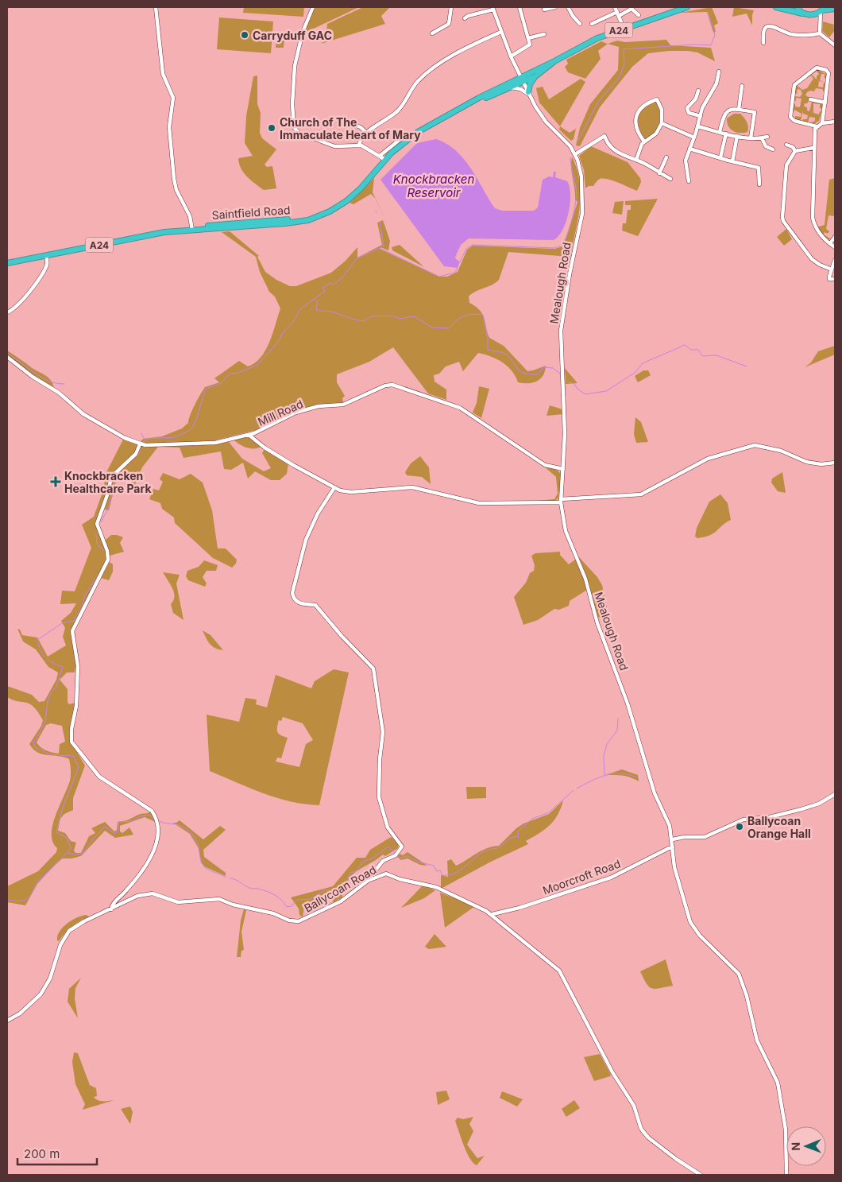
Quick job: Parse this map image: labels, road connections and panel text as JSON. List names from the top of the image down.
{
  "streets": {
    "highway": ["A24", "Saintfield Road"],
    "street": [
      "Mealough Road",
      "Mill Road",
      "Moorcroft Road",
      "Ballycoan Road"
    ]
  },
  "crossings": [
    ["Saintfield Road", "Mealough Road"],
    ["Mealough Road", "Mill Road"],
    ["Mealough Road", "Moorcroft Road"],
    ["Moorcroft Road", "Ballycoan Road"]
  ],
  "water": ["Knockbracken Reservoir"],
  "places": {
    "other": ["Carryduff GAC", "Church of The Immaculate Heart of Mary", "Ballycoan Orange Hall"],
    "health": ["Knockbracken Healthcare Park"]
  },
  "scale_bar": "200 m",
  "north": "left"
}
